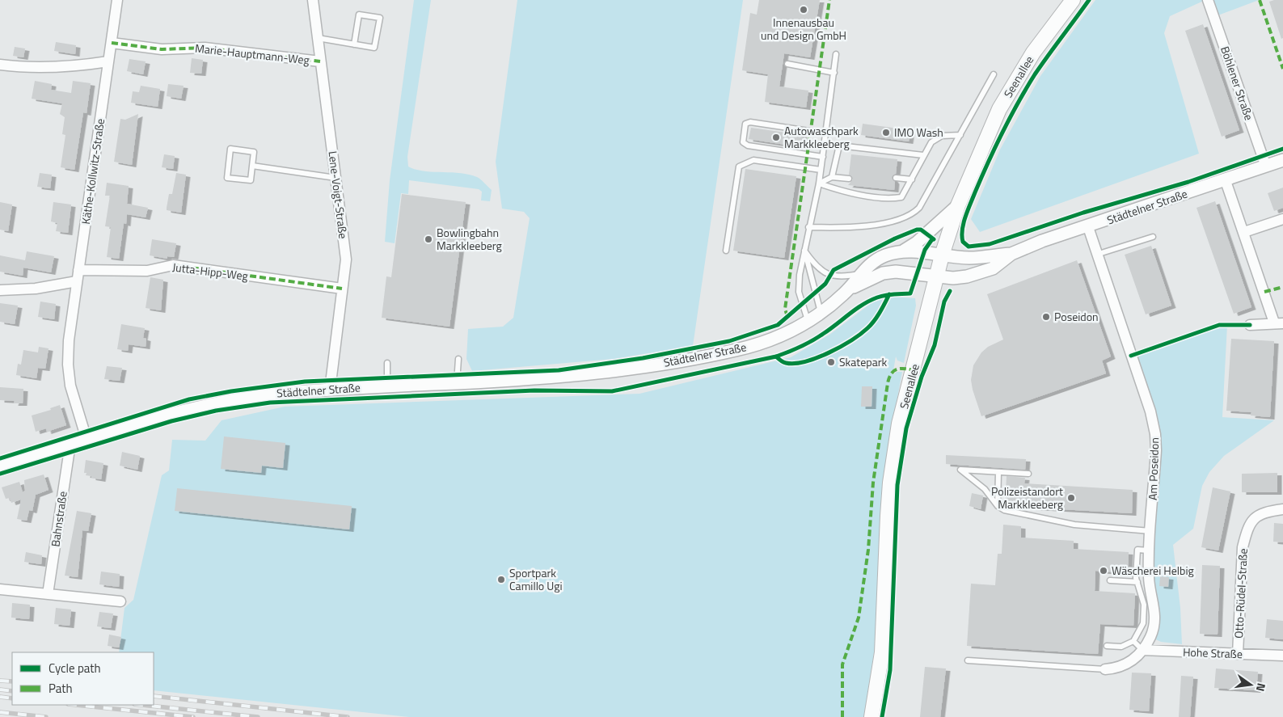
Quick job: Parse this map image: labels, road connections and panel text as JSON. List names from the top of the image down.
{
  "streets": {
    "main road": ["Seenallee"],
    "street": [
      "Marie-Hauptmann-Weg",
      "Böhlener Straße",
      "Käthe-Kollwitz-Straße",
      "Lene-Voigt-Straße",
      "Städtelner Straße",
      "Jutta-Hipp-Weg",
      "Am Poseidon",
      "Bahnstraße",
      "Otto-Rüdel-Straße",
      "Hohe Straße"
    ]
  },
  "crossings": [
    ["Marie-Hauptmann-Weg", "Käthe-Kollwitz-Straße"],
    ["Marie-Hauptmann-Weg", "Lene-Voigt-Straße"],
    ["Seenallee", "Städtelner Straße"],
    ["Böhlener Straße", "Städtelner Straße"],
    ["Käthe-Kollwitz-Straße", "Städtelner Straße"],
    ["Käthe-Kollwitz-Straße", "Jutta-Hipp-Weg"],
    ["Lene-Voigt-Straße", "Städtelner Straße"],
    ["Lene-Voigt-Straße", "Jutta-Hipp-Weg"],
    ["Städtelner Straße", "Am Poseidon"],
    ["Städtelner Straße", "Bahnstraße"],
    ["Am Poseidon", "Hohe Straße"],
    ["Otto-Rüdel-Straße", "Hohe Straße"]
  ],
  "places": [
    "Innenausbau und Design GmbH",
    "IMO Wash",
    "Autowaschpark Markkleeberg",
    "Bowlingbahn Markkleeberg",
    "Poseidon",
    "Skatepark",
    "Polizeistandort Markkleeberg",
    "Wäscherei Helbig",
    "Sportpark Camillo Ugi"
  ],
  "legend": ["Cycle path", "Path"],
  "north": "right"
}
